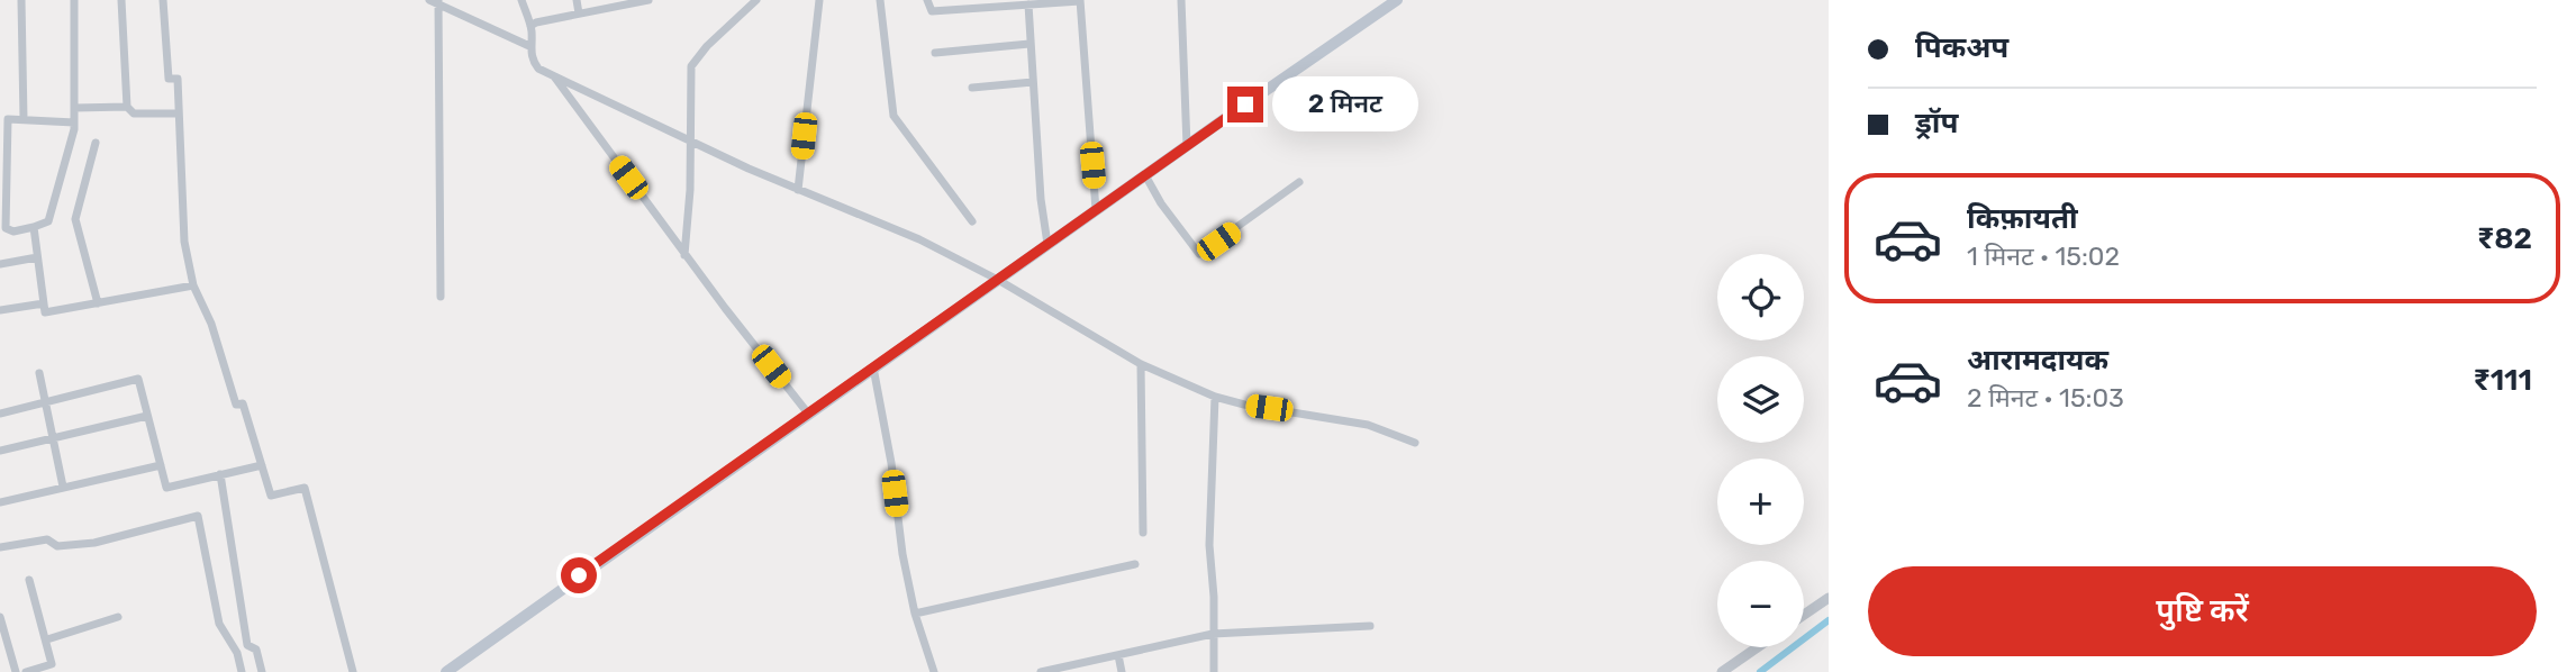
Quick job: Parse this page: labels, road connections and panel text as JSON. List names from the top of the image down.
{
  "page": {
    "banner": ["पिकअप", "ड्रॉप"],
    "bubble": "2 मिनट",
    "list": [
      {
        "name": "किफ़ायती",
        "note": "1 मिनट · 15:02",
        "value": "₹82"
      },
      {
        "name": "आरामदायक",
        "note": "2 मिनट · 15:03",
        "value": "₹111"
      }
    ],
    "map_buttons": ["+", "−"],
    "buttons": "पुष्टि करें"
  }
}
